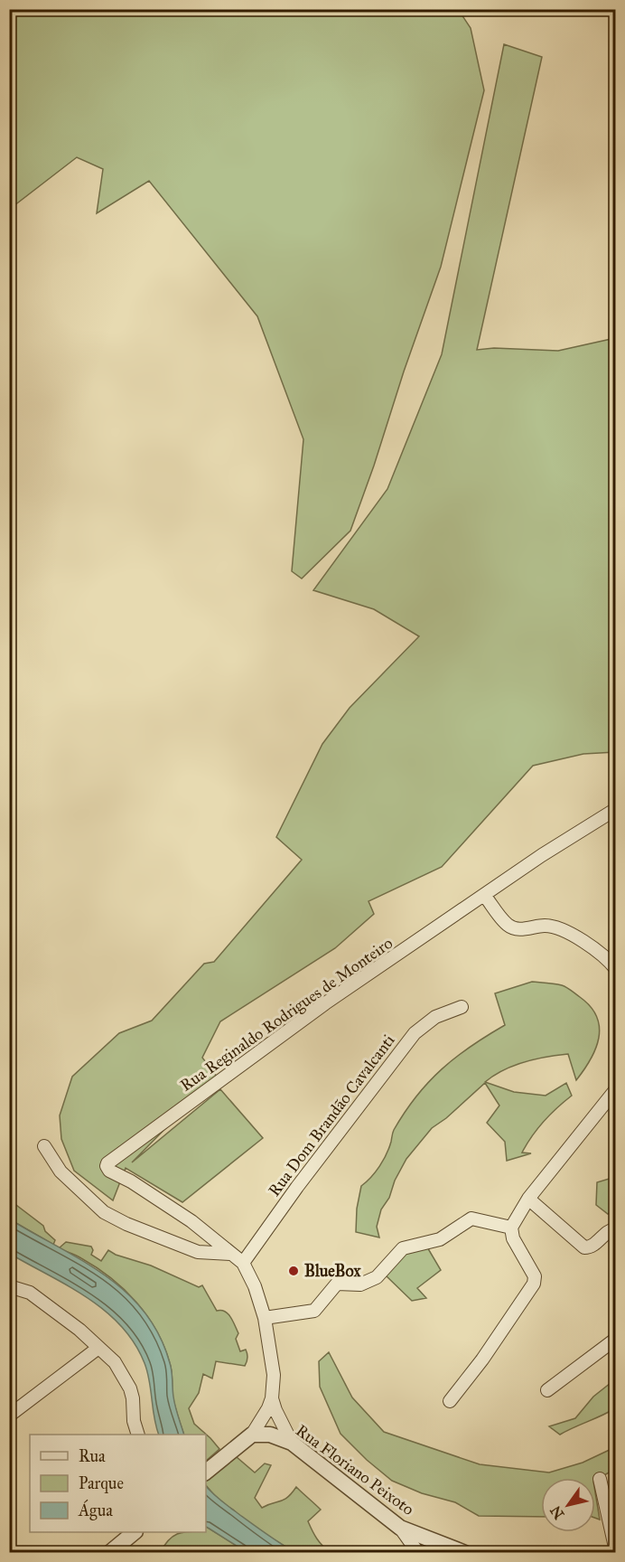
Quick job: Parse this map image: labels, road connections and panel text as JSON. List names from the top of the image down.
{
  "streets": {
    "street": ["Rua Reginaldo Rodrigues de Monteiro", "Rua Dom Brandão Cavalcanti", "Rua Floriano Peixoto"]
  },
  "places": ["BlueBox"],
  "legend": ["Rua", "Parque", "Água"],
  "north": "bottom left"
}
